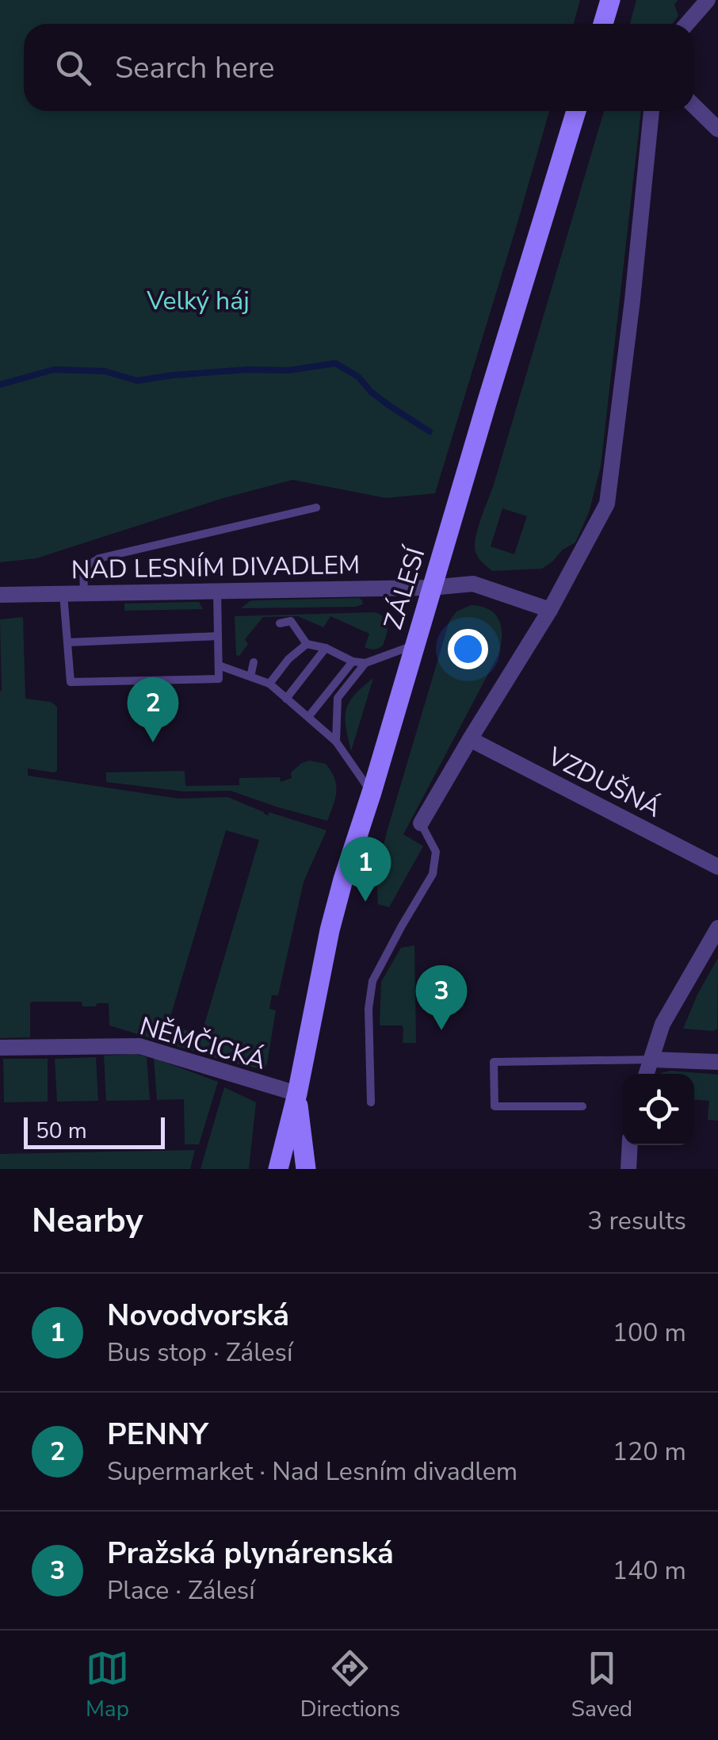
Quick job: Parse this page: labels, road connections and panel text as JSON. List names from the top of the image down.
{
  "streets": {
    "main road": ["ZÁLESÍ"],
    "street": ["NAD LESNÍM DIVADLEM", "VZDUŠNÁ", "NĚMČICKÁ"]
  },
  "crossings": [
    ["NAD LESNÍM DIVADLEM", "ZÁLESÍ"],
    ["ZÁLESÍ", "NĚMČICKÁ"]
  ],
  "parks": ["Velký háj"],
  "scale_bar": "50 m",
  "page": {
    "search": "Search here",
    "pins": ["2", "1", "3"],
    "scale": "50 m",
    "heading": ["Nearby", "3 results"],
    "list": [
      {
        "mark": "1",
        "name": "Novodvorská",
        "note": "Bus stop · Zálesí",
        "value": "100 m"
      },
      {
        "mark": "2",
        "name": "PENNY",
        "note": "Supermarket · Nad Lesním divadlem",
        "value": "120 m"
      },
      {
        "mark": "3",
        "name": "Pražská plynárenská",
        "note": "Place · Zálesí",
        "value": "140 m"
      }
    ],
    "nav": ["Map", "Directions", "Saved"]
  }
}
